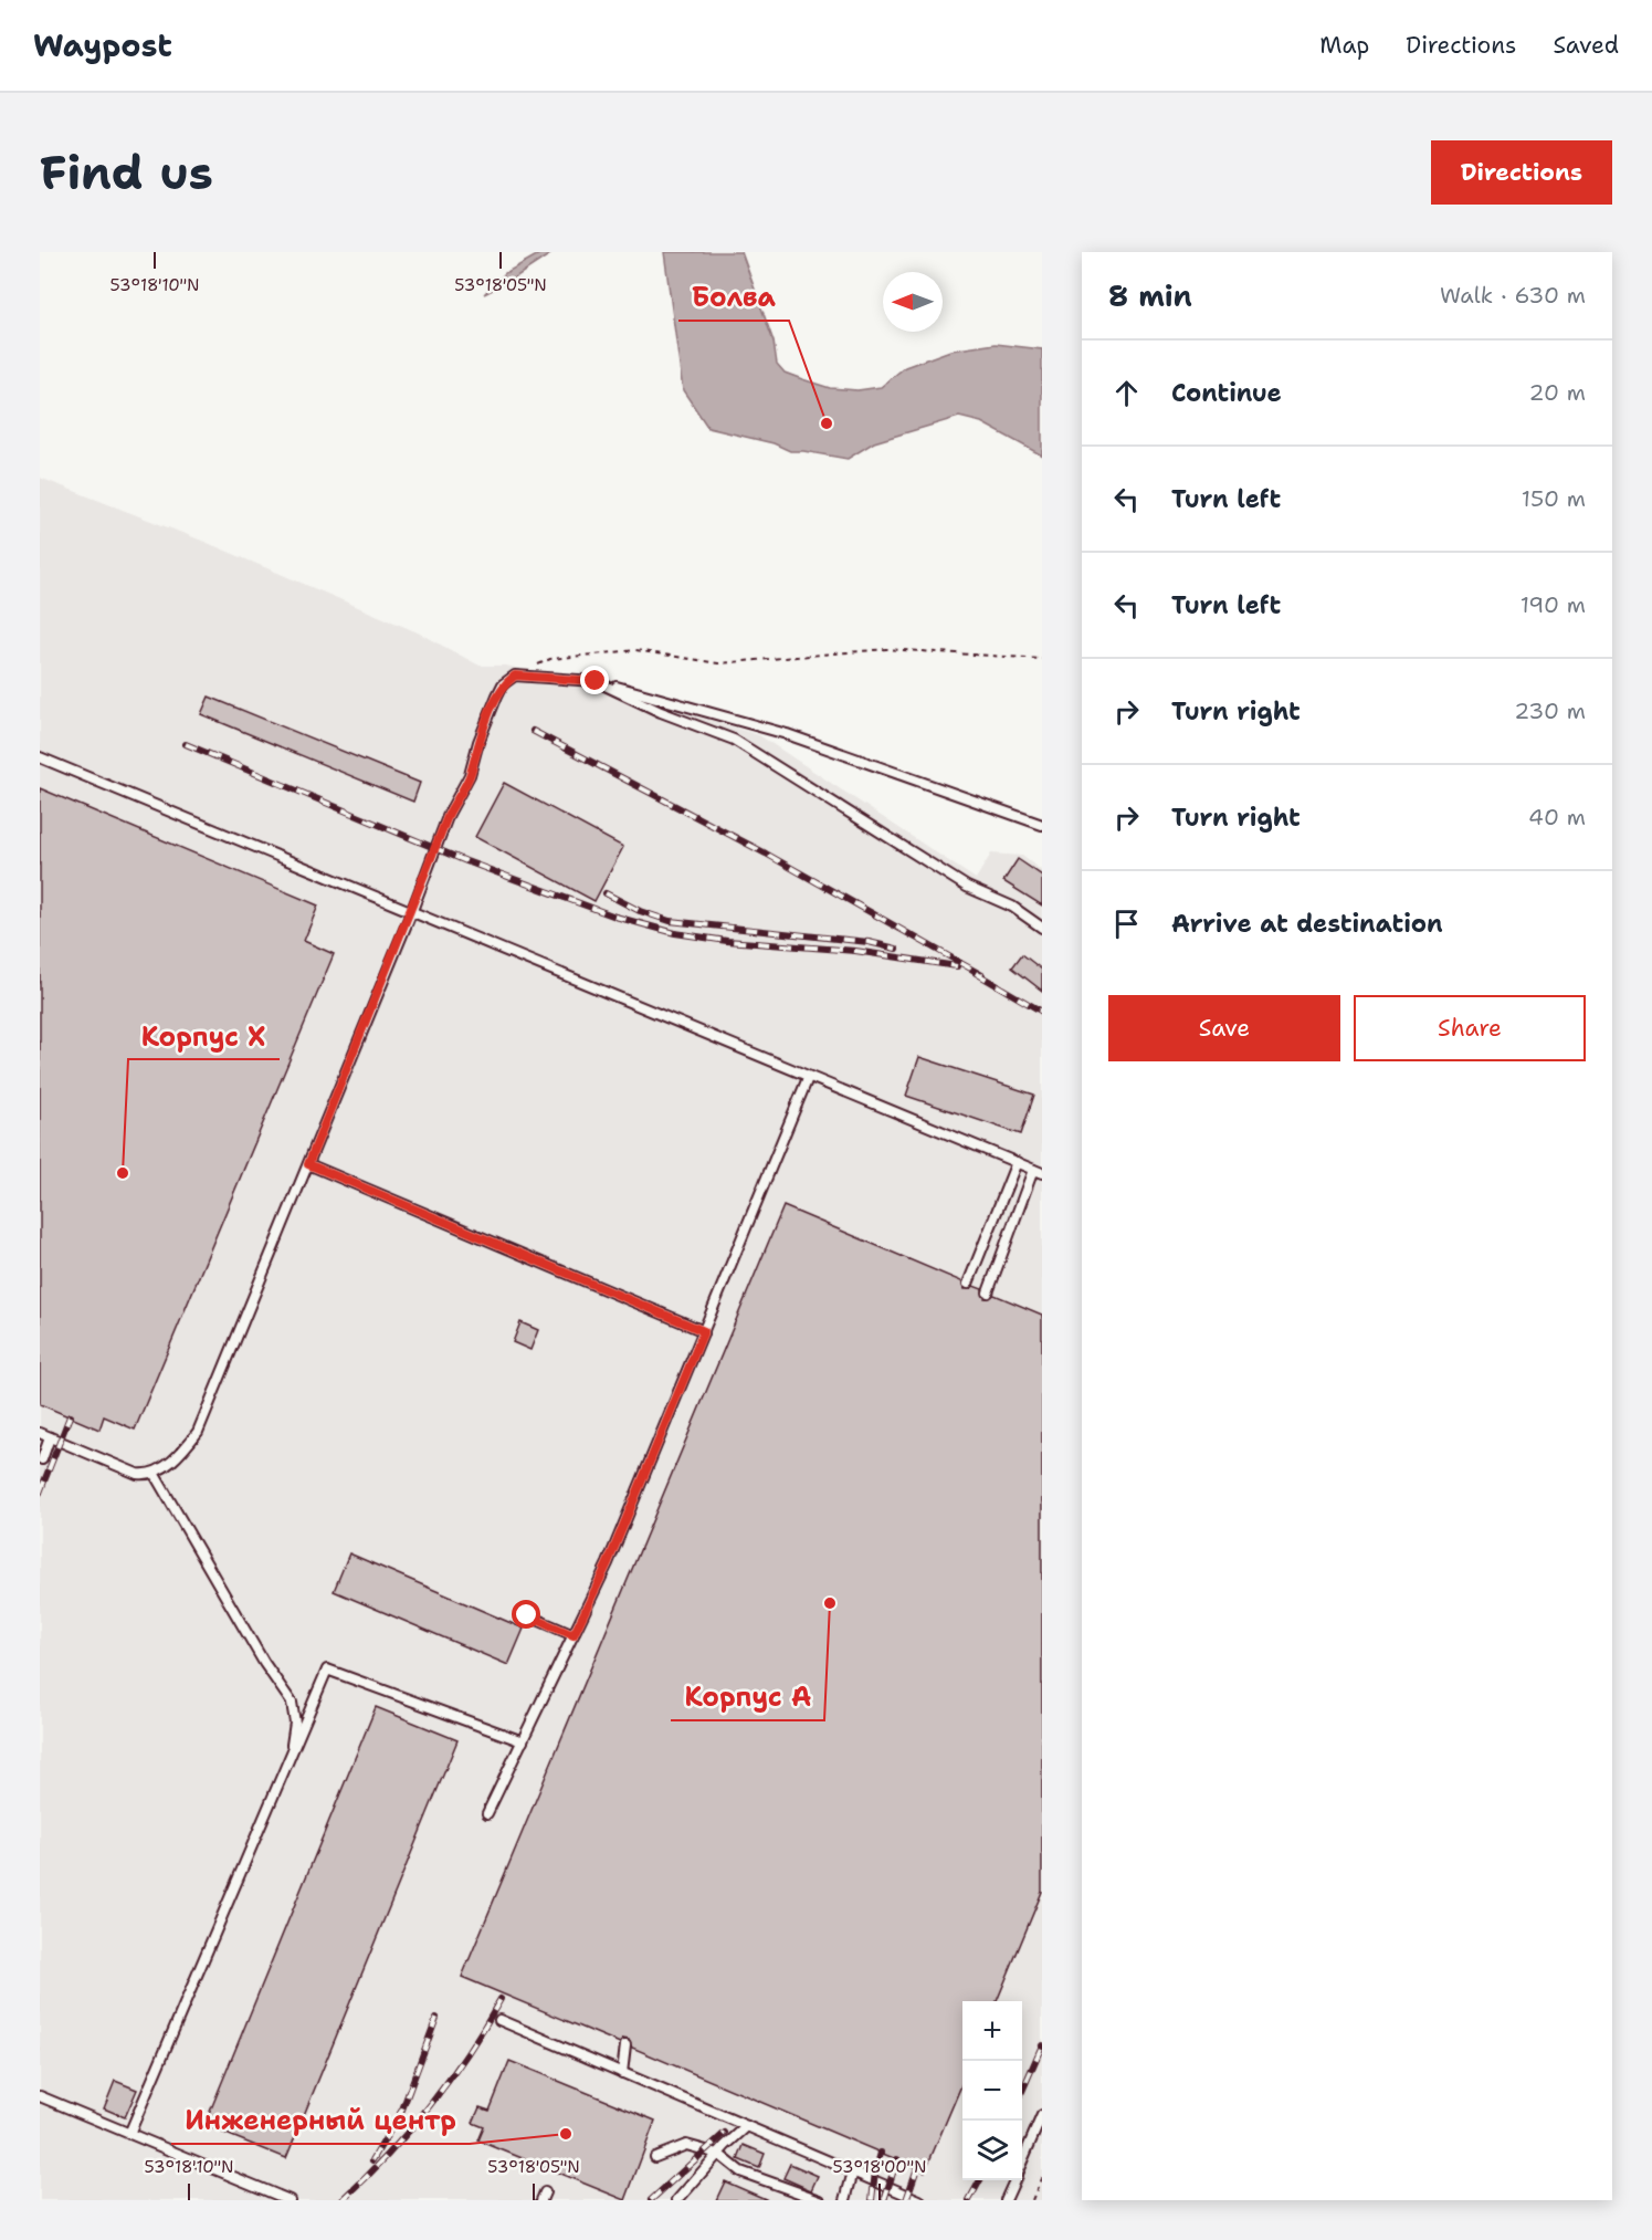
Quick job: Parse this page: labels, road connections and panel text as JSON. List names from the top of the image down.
{
  "places": [
    "Болва",
    "Корпус Х",
    "Корпус А",
    "Инженерный центр"
  ],
  "north": "left",
  "page": {
    "header": "Waypost",
    "nav": ["Map", "Directions", "Saved"],
    "buttons": [
      "Directions",
      ["Save", "Share"]
    ],
    "title": "Find us",
    "heading": ["8 min", "Walk · 630 m"],
    "list": [
      ["Continue", "20 m"],
      ["Turn left", "150 m"],
      ["Turn left", "190 m"],
      ["Turn right", "230 m"],
      ["Turn right", "40 m"],
      "Arrive at destination"
    ],
    "map_buttons": ["+", "−"]
  },
  "coordinates": ["53°18'10\"N", "53°18'05\"N", "53°18'00\"N"]
}
